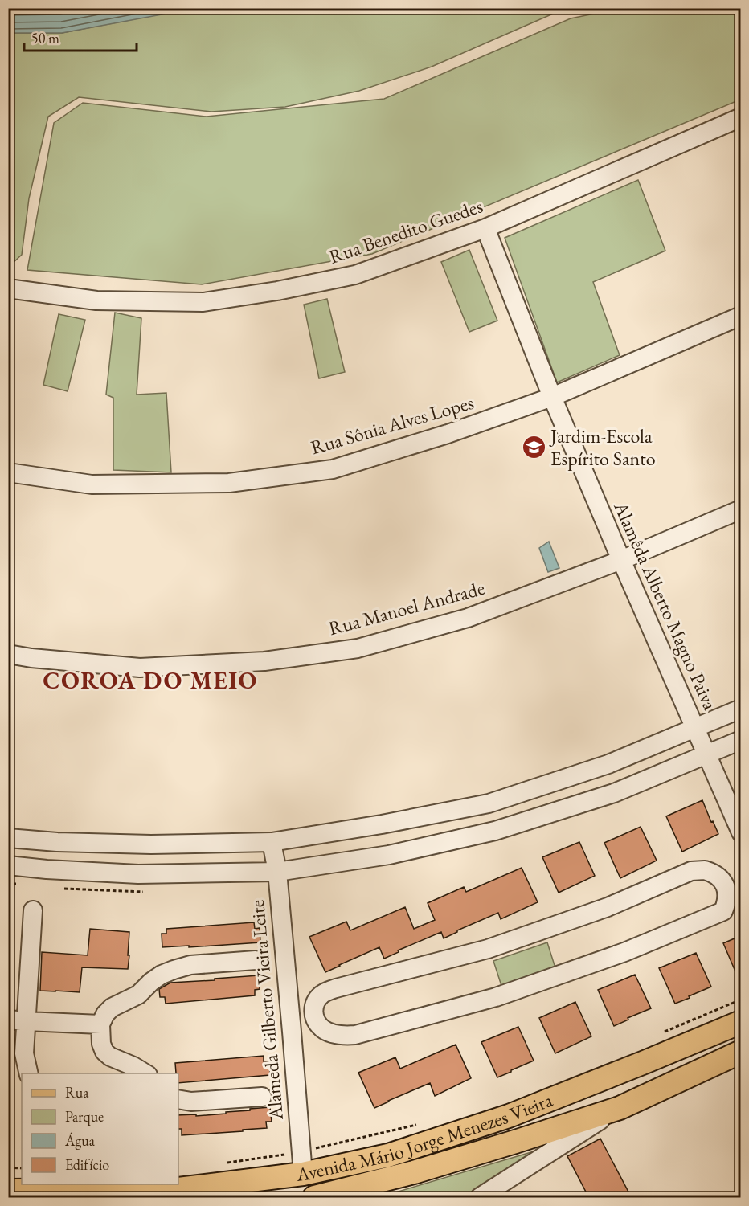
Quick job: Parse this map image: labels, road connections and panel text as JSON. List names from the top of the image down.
{
  "streets": {
    "main road": ["Avenida Mário Jorge Menezes Vieira"],
    "street": [
      "Rua Benedito Guedes",
      "Rua Sônia Alves Lopes",
      "Alamêda Alberto Magno Paiva",
      "Rua Manoel Andrade",
      "Alameda Gilberto Vieira Leite"
    ]
  },
  "crossings": [
    ["Rua Benedito Guedes", "Alamêda Alberto Magno Paiva"],
    ["Rua Sônia Alves Lopes", "Alamêda Alberto Magno Paiva"],
    ["Alamêda Alberto Magno Paiva", "Rua Manoel Andrade"],
    ["Alameda Gilberto Vieira Leite", "Avenida Mário Jorge Menezes Vieira"]
  ],
  "districts": ["COROA DO MEIO"],
  "places": {
    "school or university": ["Jardim-Escola Espírito Santo"]
  },
  "legend": [
    "Rua",
    "Parque",
    "Água",
    "Edifício"
  ],
  "scale_bar": "50 m"
}
